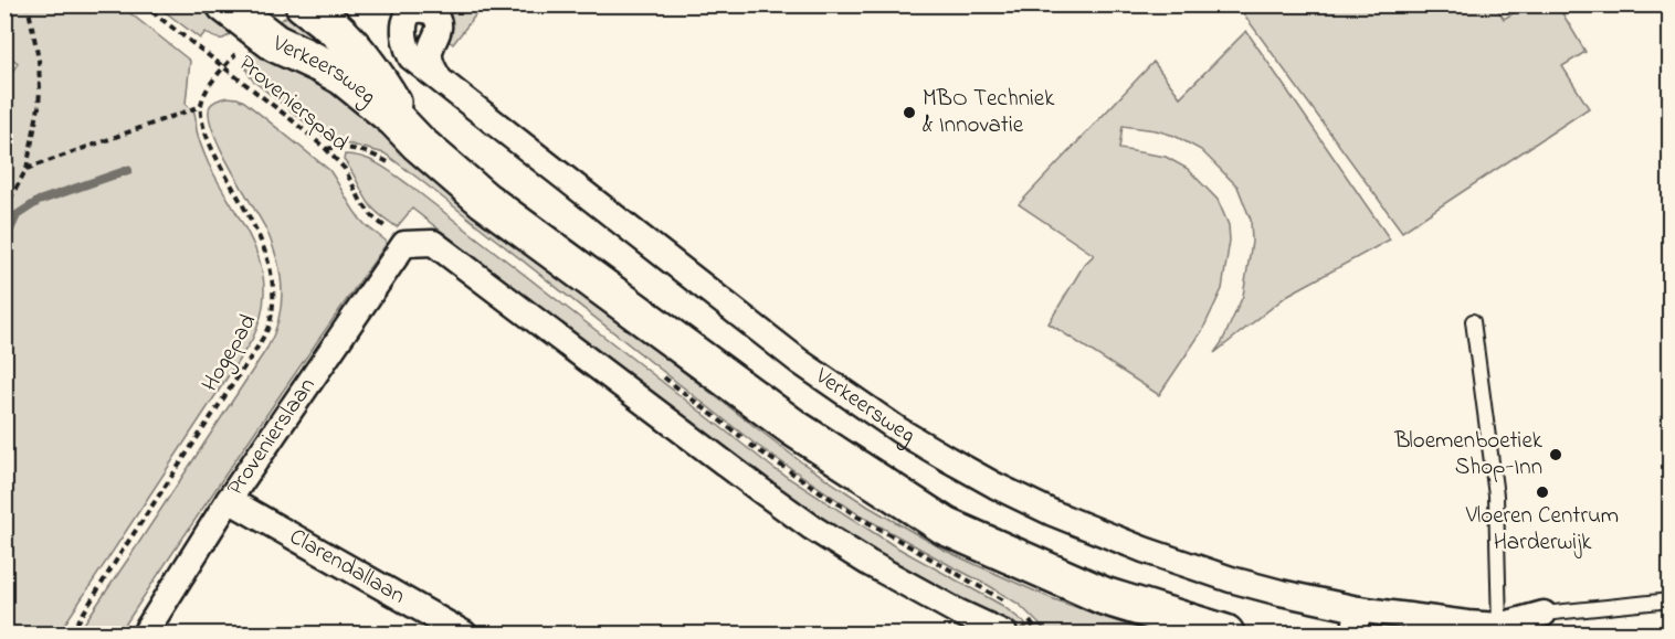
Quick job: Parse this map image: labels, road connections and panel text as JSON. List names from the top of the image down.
{
  "streets": {
    "main road": ["Verkeersweg"],
    "street": ["Provenierslaan", "Clarendallaan"],
    "path": ["Provenierspad", "Hogepad"]
  },
  "crossings": [
    ["Provenierspad", "Provenierslaan"],
    ["Provenierslaan", "Clarendallaan"]
  ],
  "places": ["MBO Techniek & Innovatie", "Bloemenboetiek Shop-Inn", "Vloeren Centrum Harderwijk"]
}
